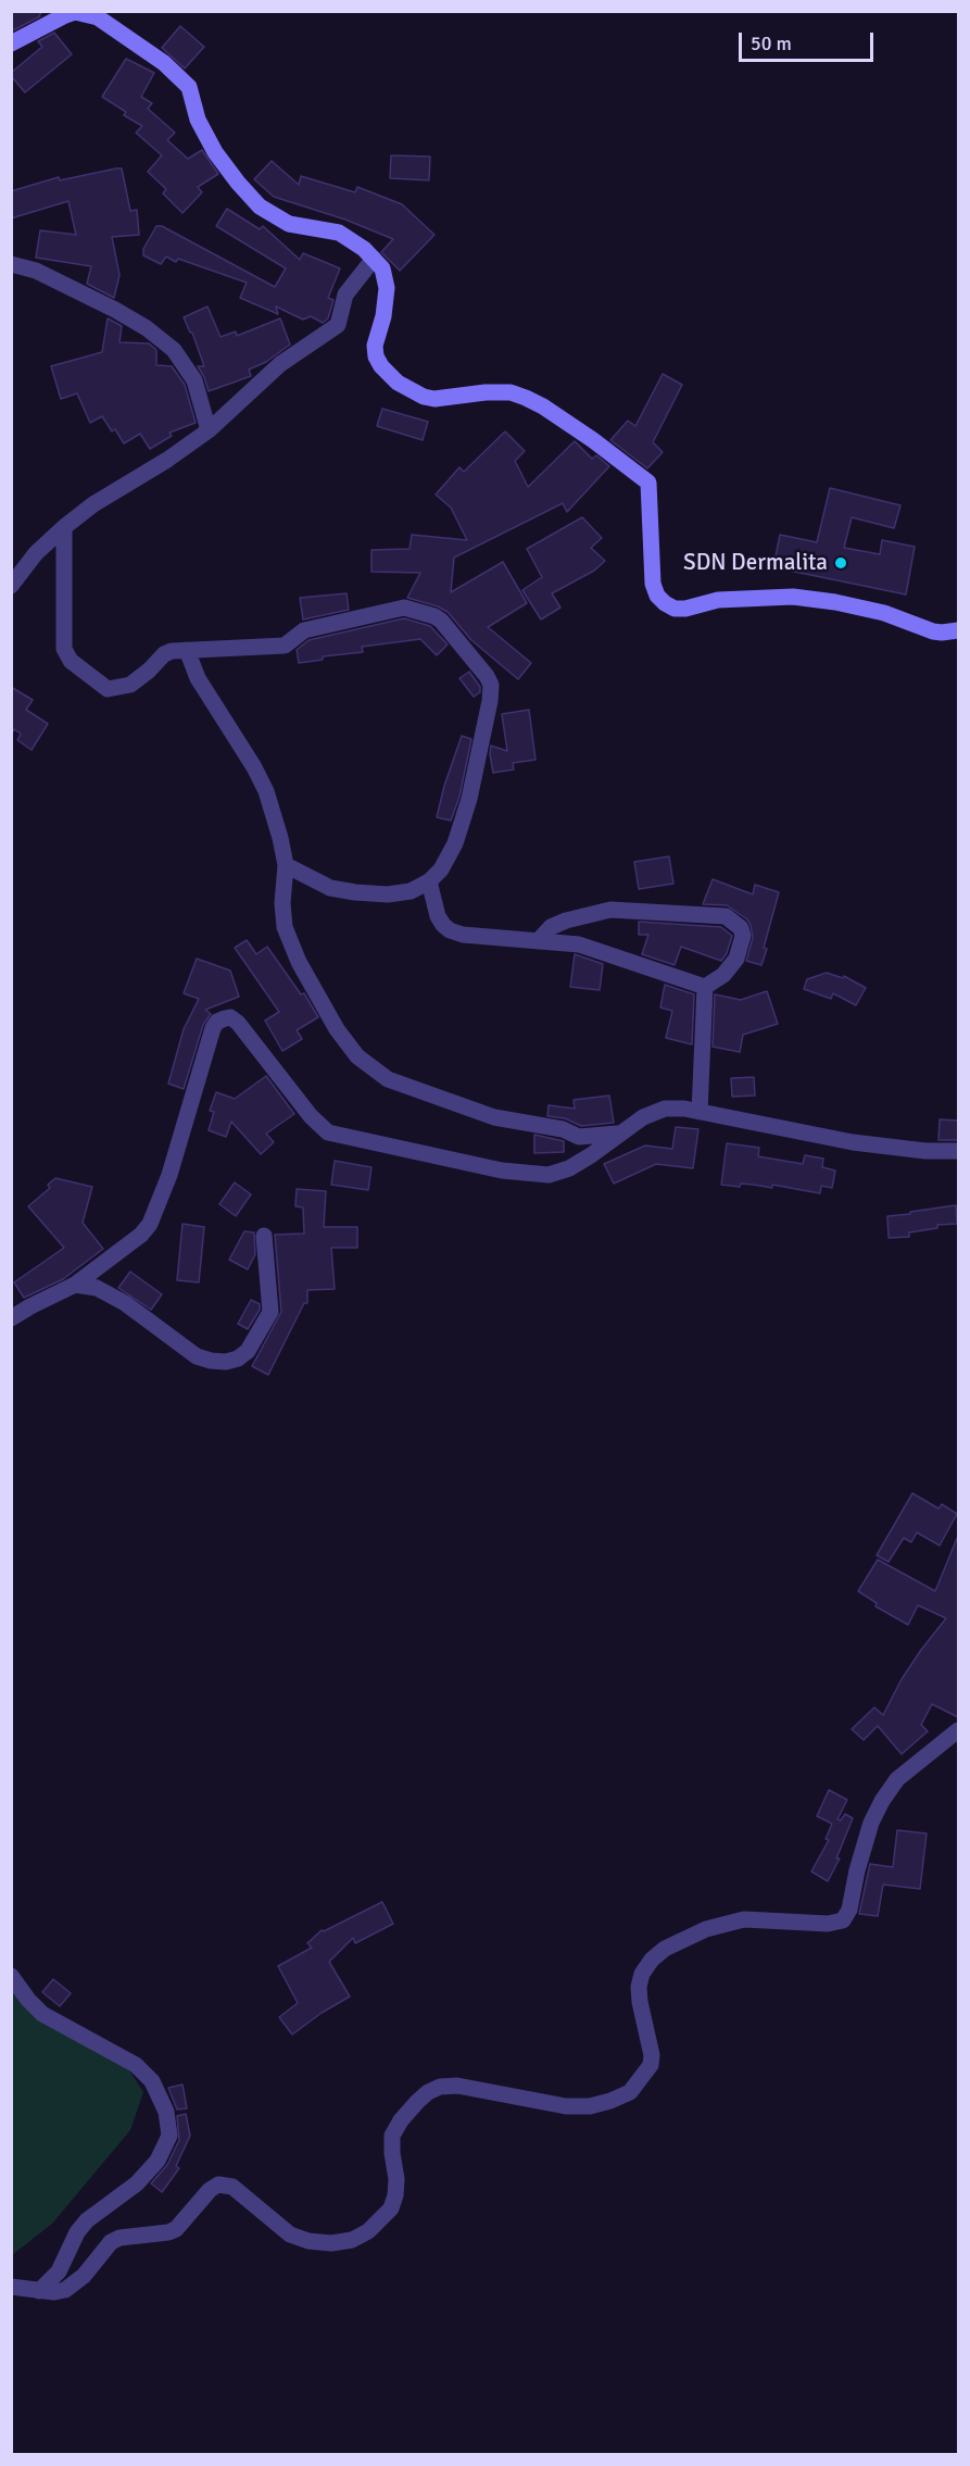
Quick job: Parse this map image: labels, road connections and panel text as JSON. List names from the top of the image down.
{
  "places": ["SDN Dermalita"],
  "scale_bar": "50 m"
}
